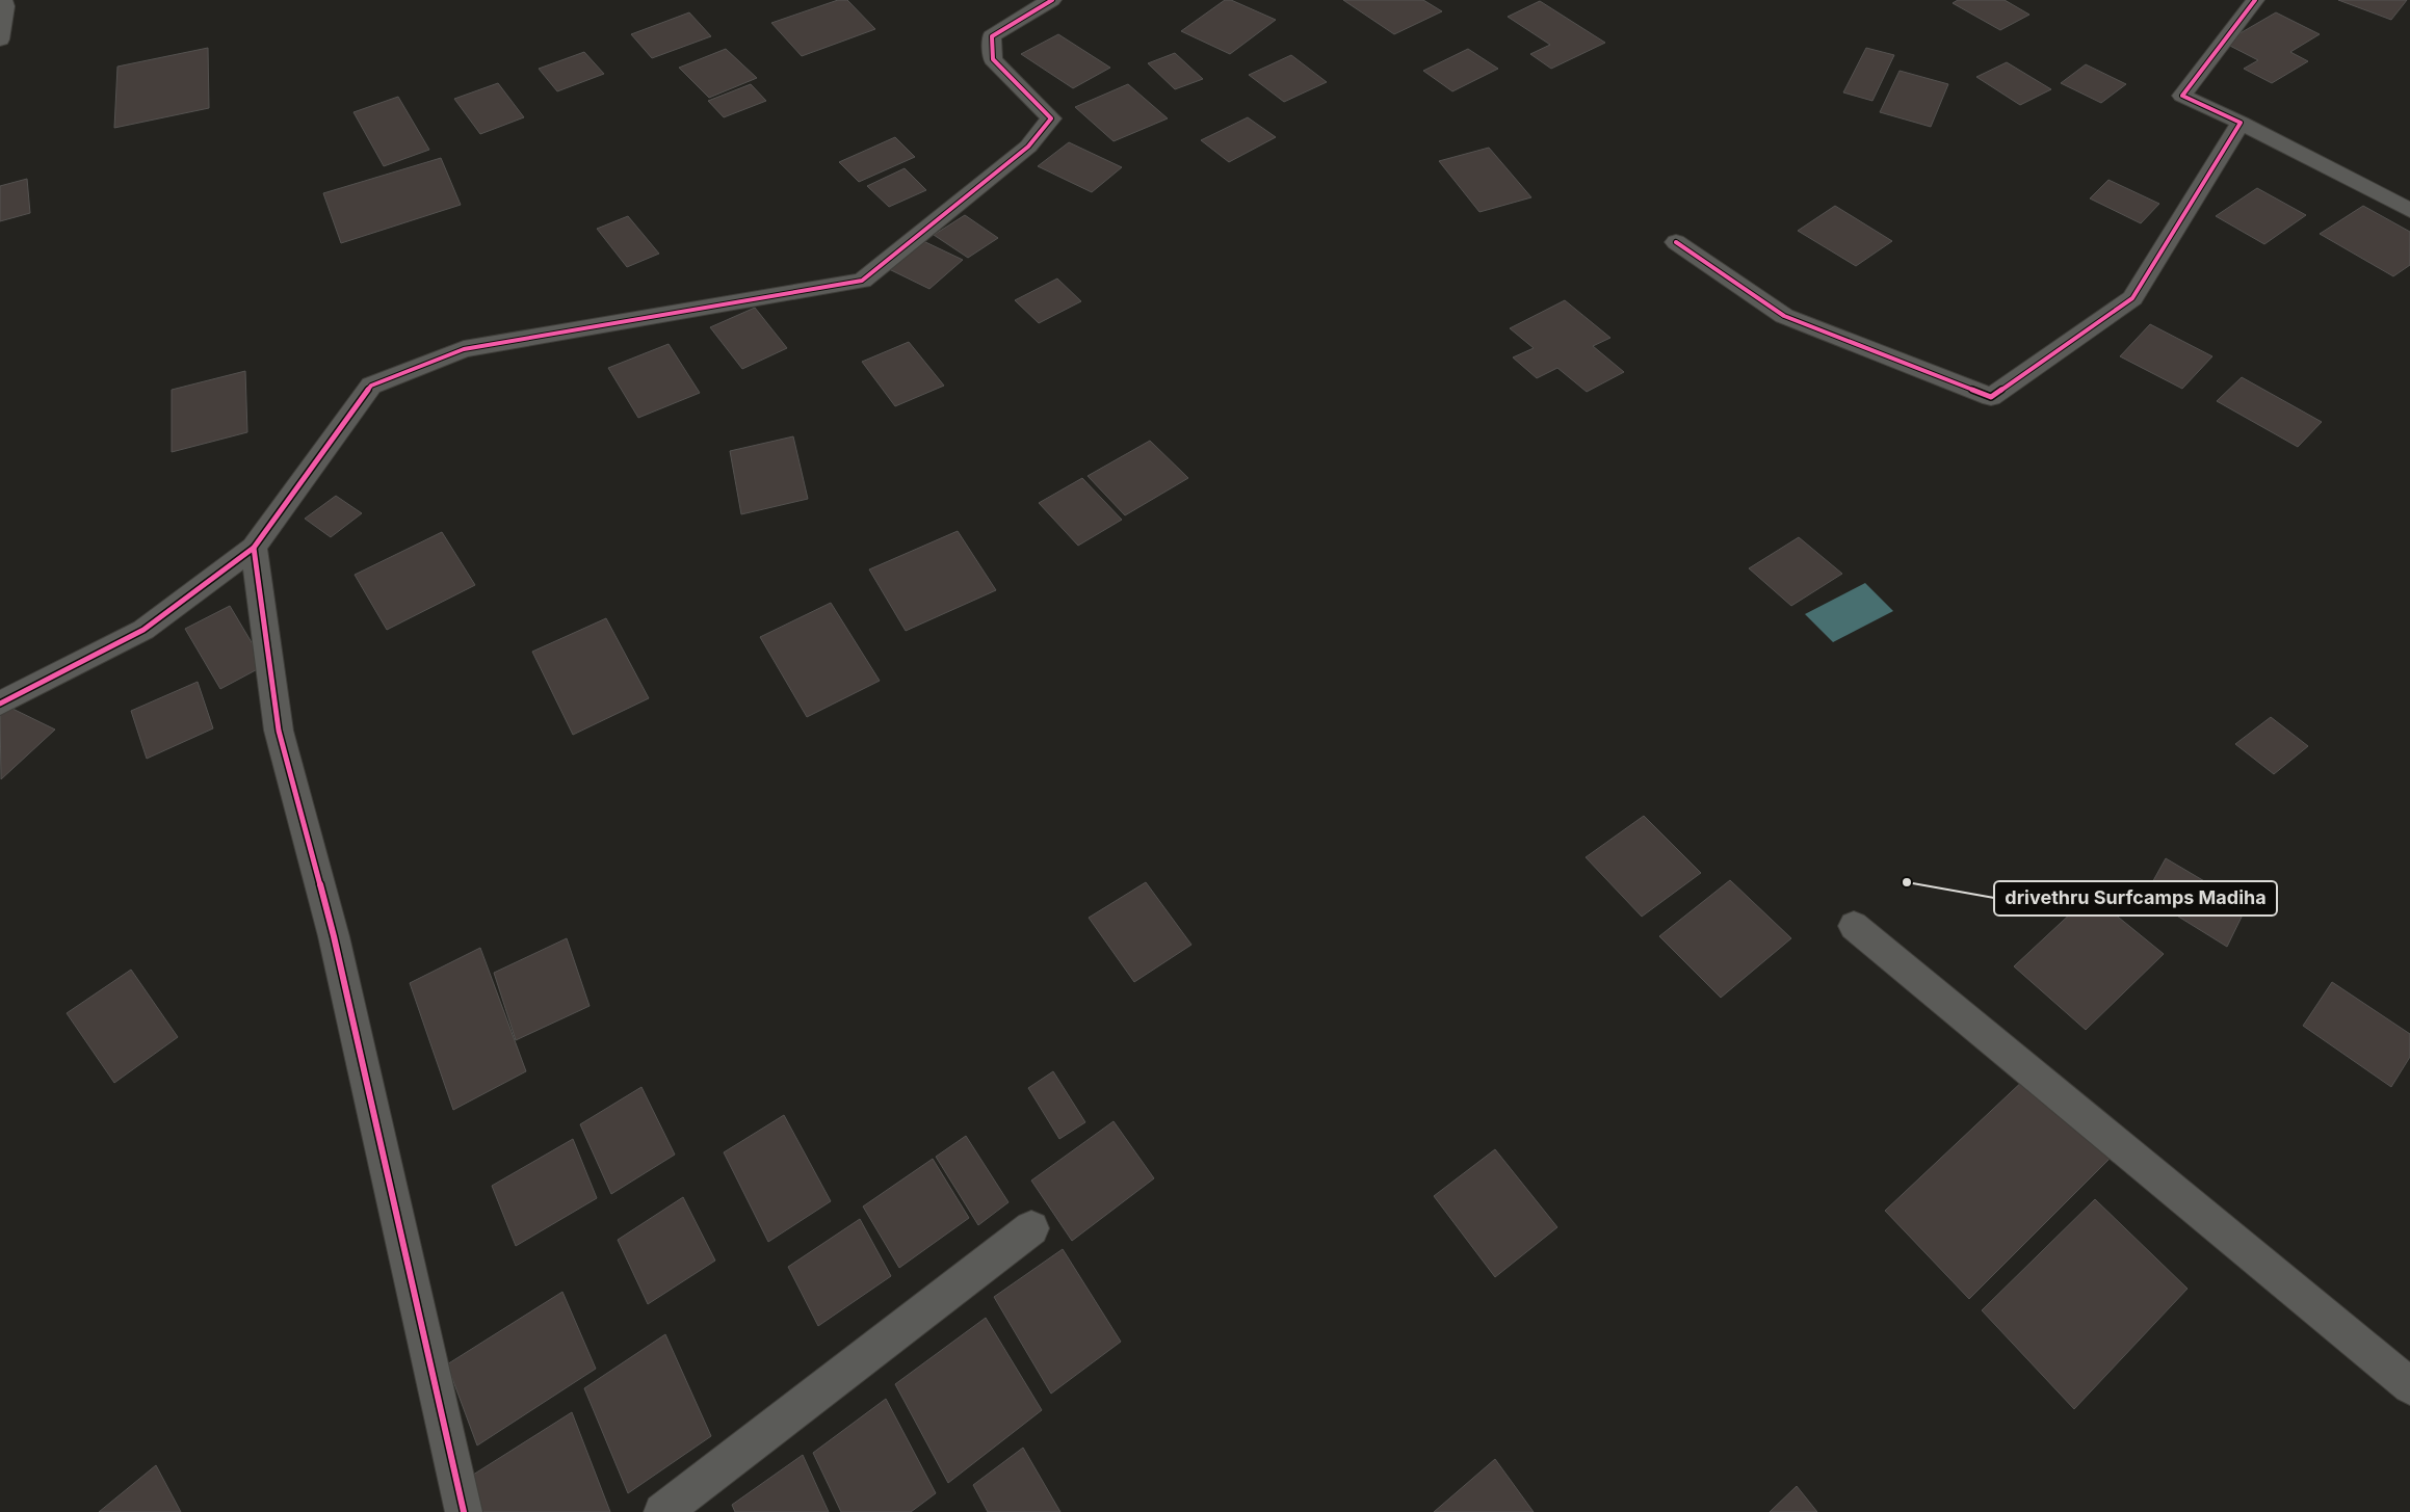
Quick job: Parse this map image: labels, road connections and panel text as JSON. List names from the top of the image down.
{
  "places": ["drivethru Surfcamps Madiha"]
}
